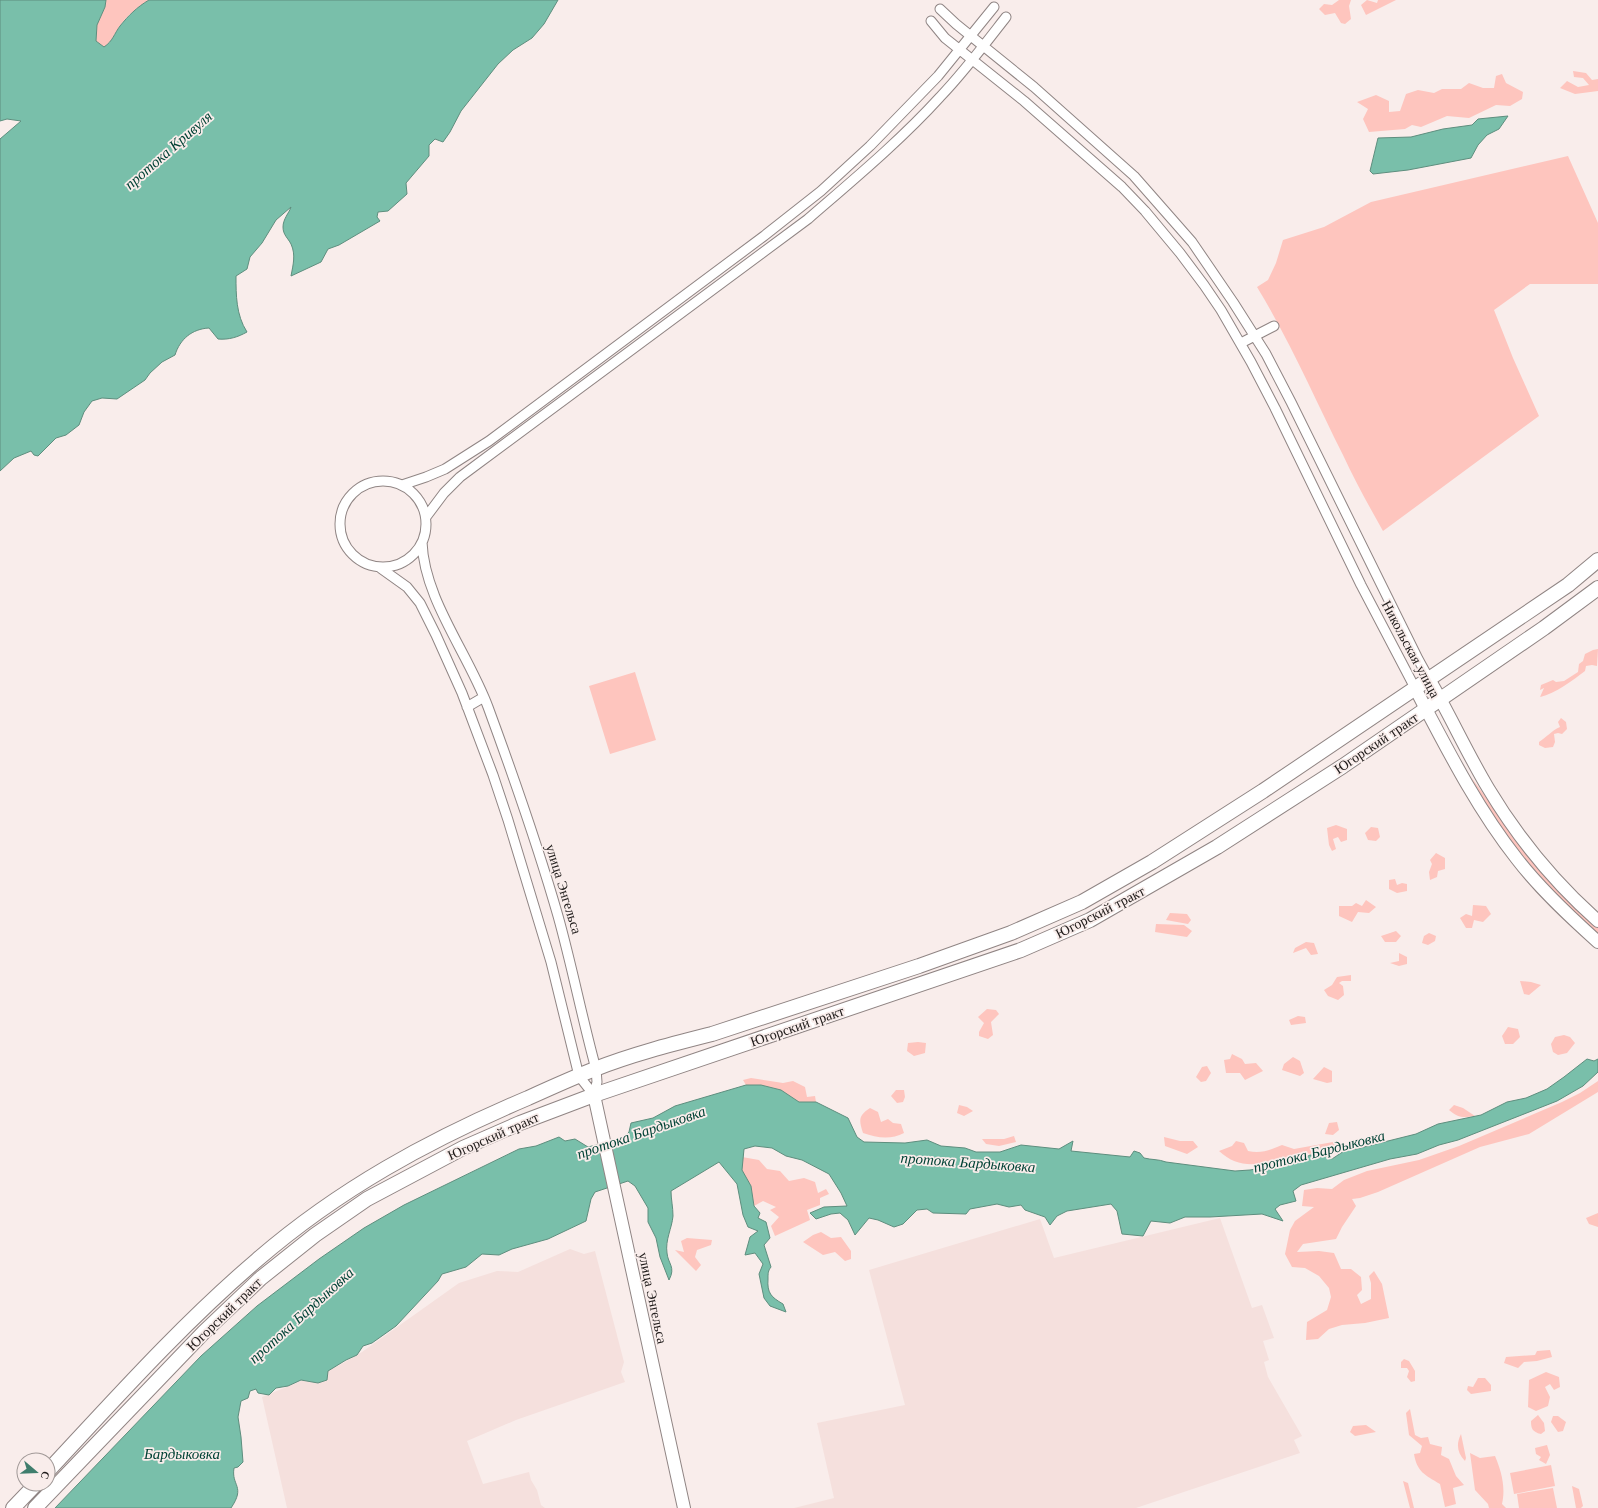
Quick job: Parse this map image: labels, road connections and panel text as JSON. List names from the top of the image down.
{
  "streets": {
    "main road": ["Югорский тракт"],
    "street": ["Никольская улица", "улица Энгельса"]
  },
  "crossings": [
    ["Никольская улица", "Югорский тракт"],
    ["Югорский тракт", "улица Энгельса"]
  ],
  "water": ["протока Кривуля", "протока Бардыковка", "Бардыковка"],
  "north": "right"
}
